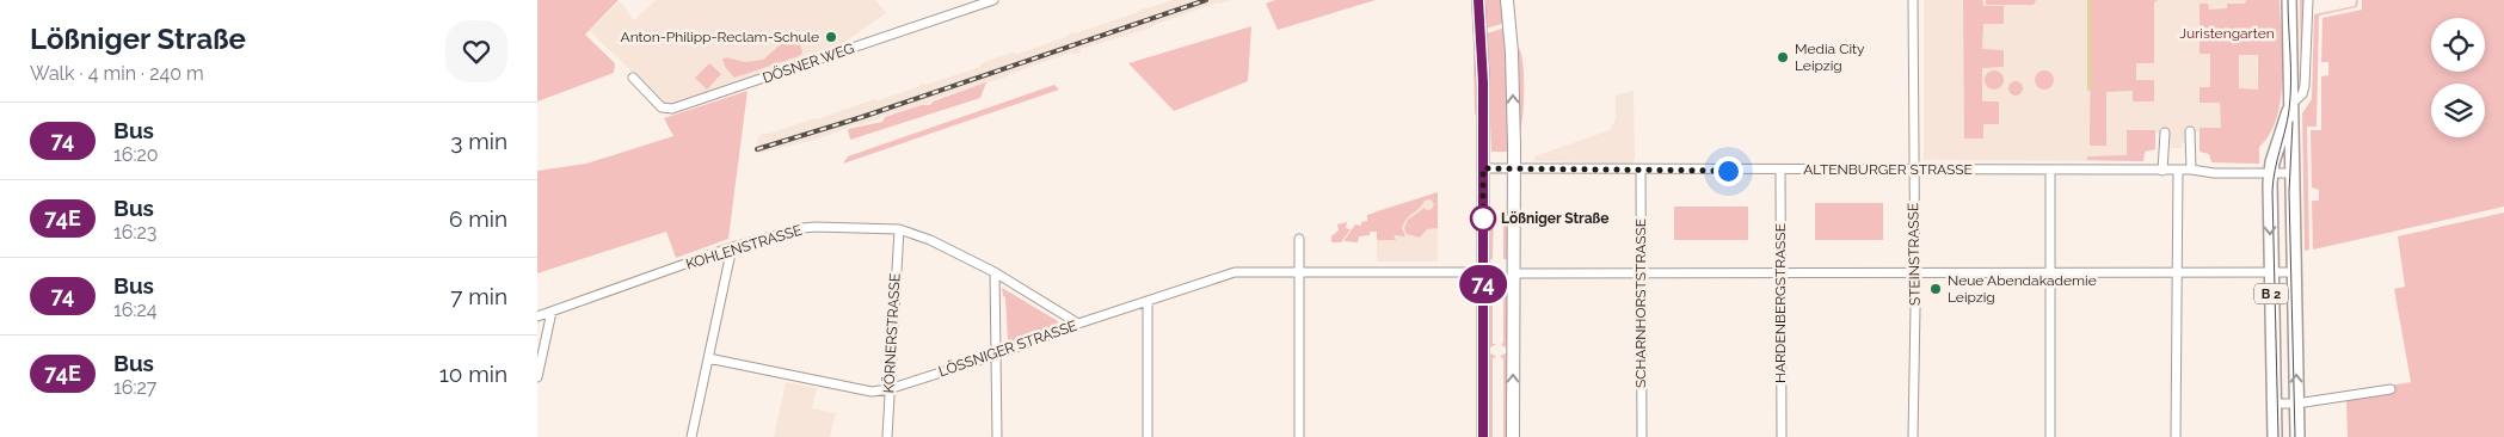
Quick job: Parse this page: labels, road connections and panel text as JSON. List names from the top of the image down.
{
  "streets": {
    "main road": ["B 2"],
    "street": [
      "DÖSNER WEG",
      "ALTENBURGER STRASSE",
      "KOHLENSTRASSE",
      "STEINSTRASSE",
      "SCHARNHORSTSTRASSE",
      "HARDENBERGSTRASSE",
      "KÖRNERSTRASSE",
      "LÖSSNIGER STRASSE"
    ]
  },
  "crossings": [
    ["ALTENBURGER STRASSE", "STEINSTRASSE"],
    ["ALTENBURGER STRASSE", "B 2"],
    ["ALTENBURGER STRASSE", "SCHARNHORSTSTRASSE"],
    ["ALTENBURGER STRASSE", "HARDENBERGSTRASSE"],
    ["KOHLENSTRASSE", "KÖRNERSTRASSE"],
    ["KOHLENSTRASSE", "LÖSSNIGER STRASSE"],
    ["KÖRNERSTRASSE", "LÖSSNIGER STRASSE"]
  ],
  "parks": ["Juristengarten"],
  "places": [
    "Anton-Philipp-Reclam-Schule",
    "Media City Leipzig",
    "Lößniger Straße",
    "Neue Abendakademie Leipzig"
  ],
  "lines": ["bus line 74"],
  "page": {
    "heading": ["Lößniger Straße", "Walk · 4 min · 240 m"],
    "on_map": "74",
    "list": [
      {
        "mark": "74",
        "name": "Bus",
        "note": "16:20",
        "value": "3 min"
      },
      {
        "mark": "74E",
        "name": "Bus",
        "note": "16:23",
        "value": "6 min"
      },
      {
        "mark": "74",
        "name": "Bus",
        "note": "16:24",
        "value": "7 min"
      },
      {
        "mark": "74E",
        "name": "Bus",
        "note": "16:27",
        "value": "10 min"
      }
    ]
  }
}
